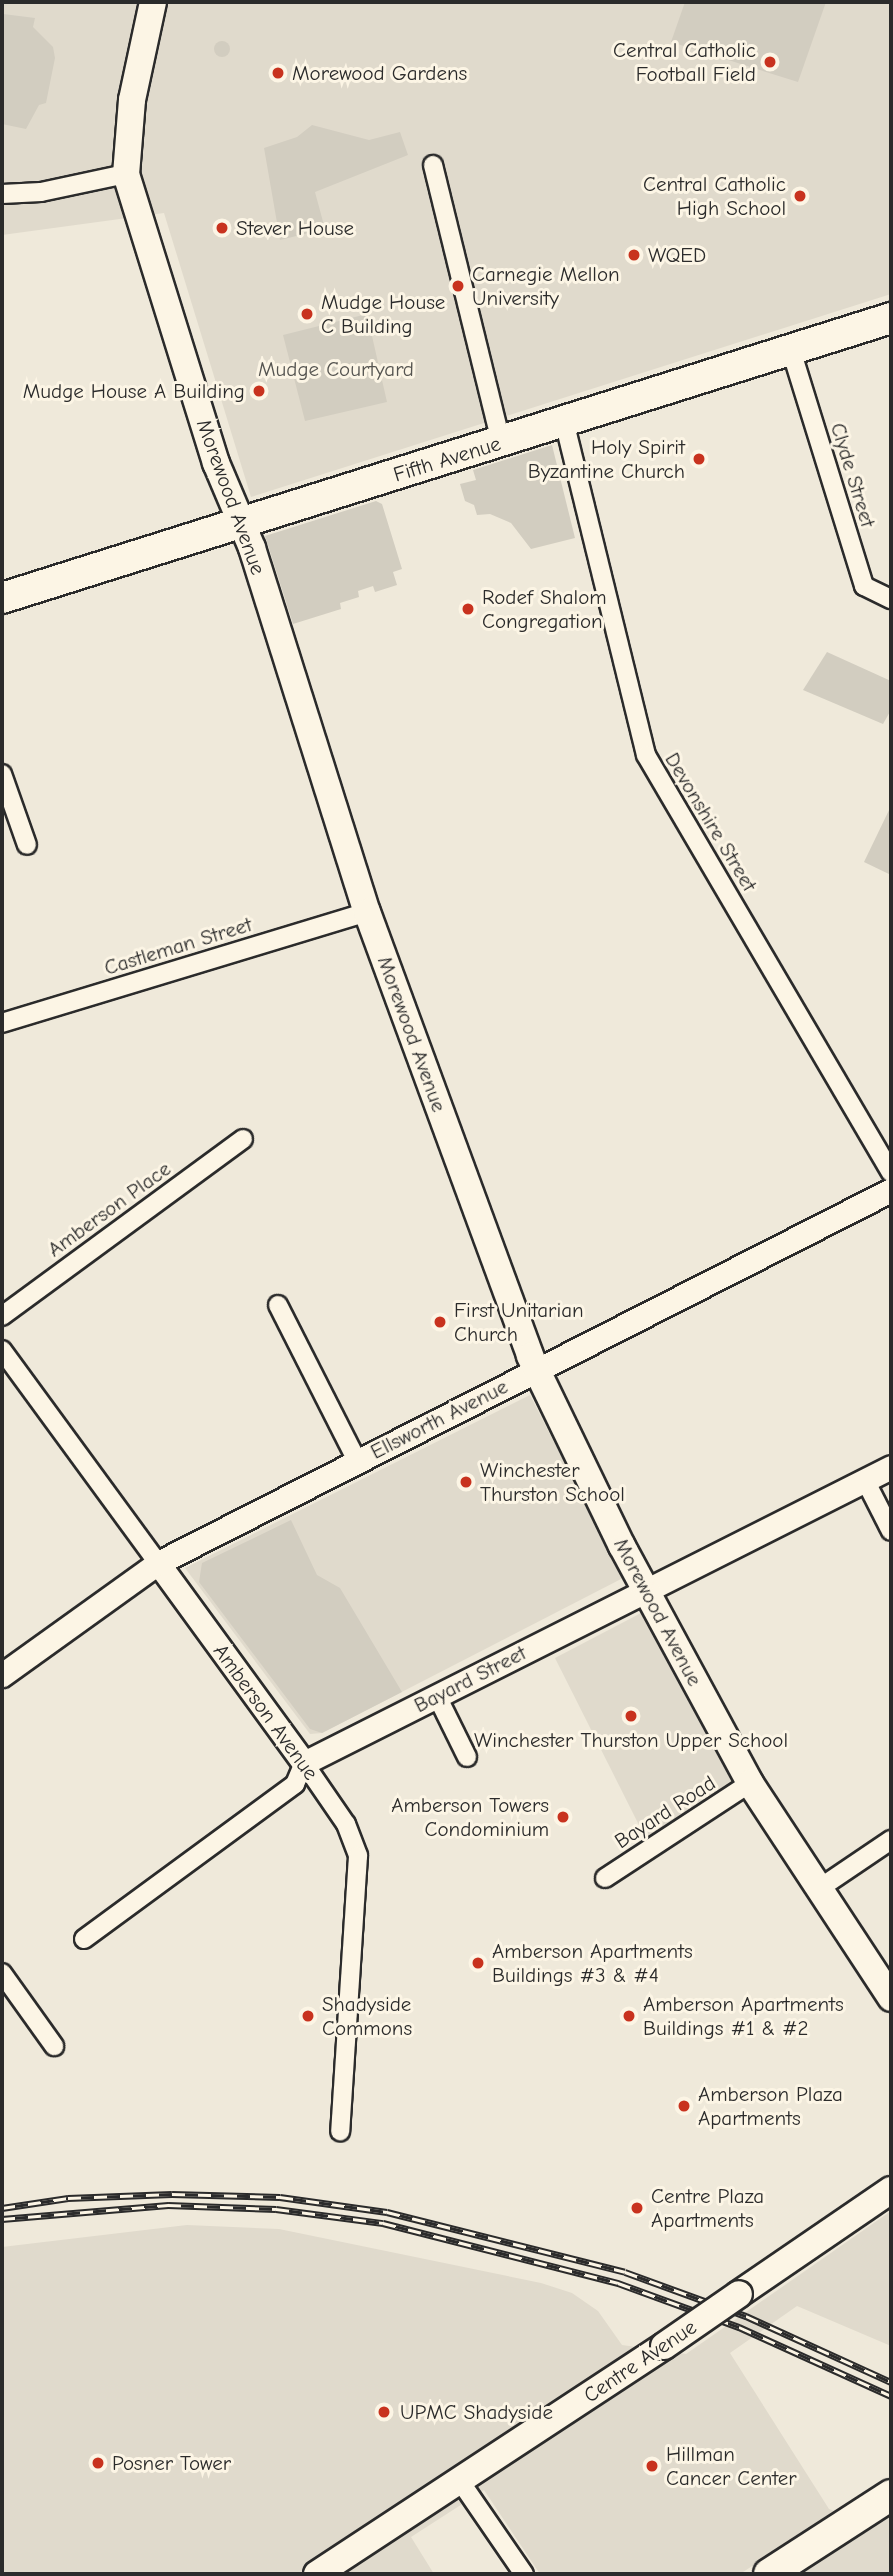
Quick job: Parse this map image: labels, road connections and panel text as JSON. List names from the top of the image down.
{
  "streets": {
    "main road": ["Fifth Avenue", "Morewood Avenue", "Centre Avenue"],
    "street": [
      "Clyde Street",
      "Devonshire Street",
      "Castleman Street",
      "Amberson Place",
      "Ellsworth Avenue",
      "Bayard Street",
      "Amberson Avenue",
      "Bayard Road"
    ]
  },
  "crossings": [
    ["Fifth Avenue", "Clyde Street"],
    ["Fifth Avenue", "Morewood Avenue"],
    ["Fifth Avenue", "Devonshire Street"],
    ["Morewood Avenue", "Castleman Street"],
    ["Morewood Avenue", "Ellsworth Avenue"],
    ["Morewood Avenue", "Bayard Street"],
    ["Morewood Avenue", "Bayard Road"],
    ["Ellsworth Avenue", "Amberson Avenue"],
    ["Bayard Street", "Amberson Avenue"]
  ],
  "parks": ["Mudge Courtyard"],
  "places": [
    "Central Catholic Football Field",
    "Morewood Gardens",
    "Central Catholic High School",
    "Stever House",
    "WQED",
    "Carnegie Mellon University",
    "Mudge House C Building",
    "Mudge House A Building",
    "Holy Spirit Byzantine Church",
    "Rodef Shalom Congregation",
    "First Unitarian Church",
    "Winchester Thurston School",
    "Winchester Thurston Upper School",
    "Amberson Towers Condominium",
    "Amberson Apartments Buildings #3 & #4",
    "Shadyside Commons",
    "Amberson Apartments Buildings #1 & #2",
    "Amberson Plaza Apartments",
    "Centre Plaza Apartments",
    "UPMC Shadyside",
    "Posner Tower",
    "Hillman Cancer Center"
  ]
}
